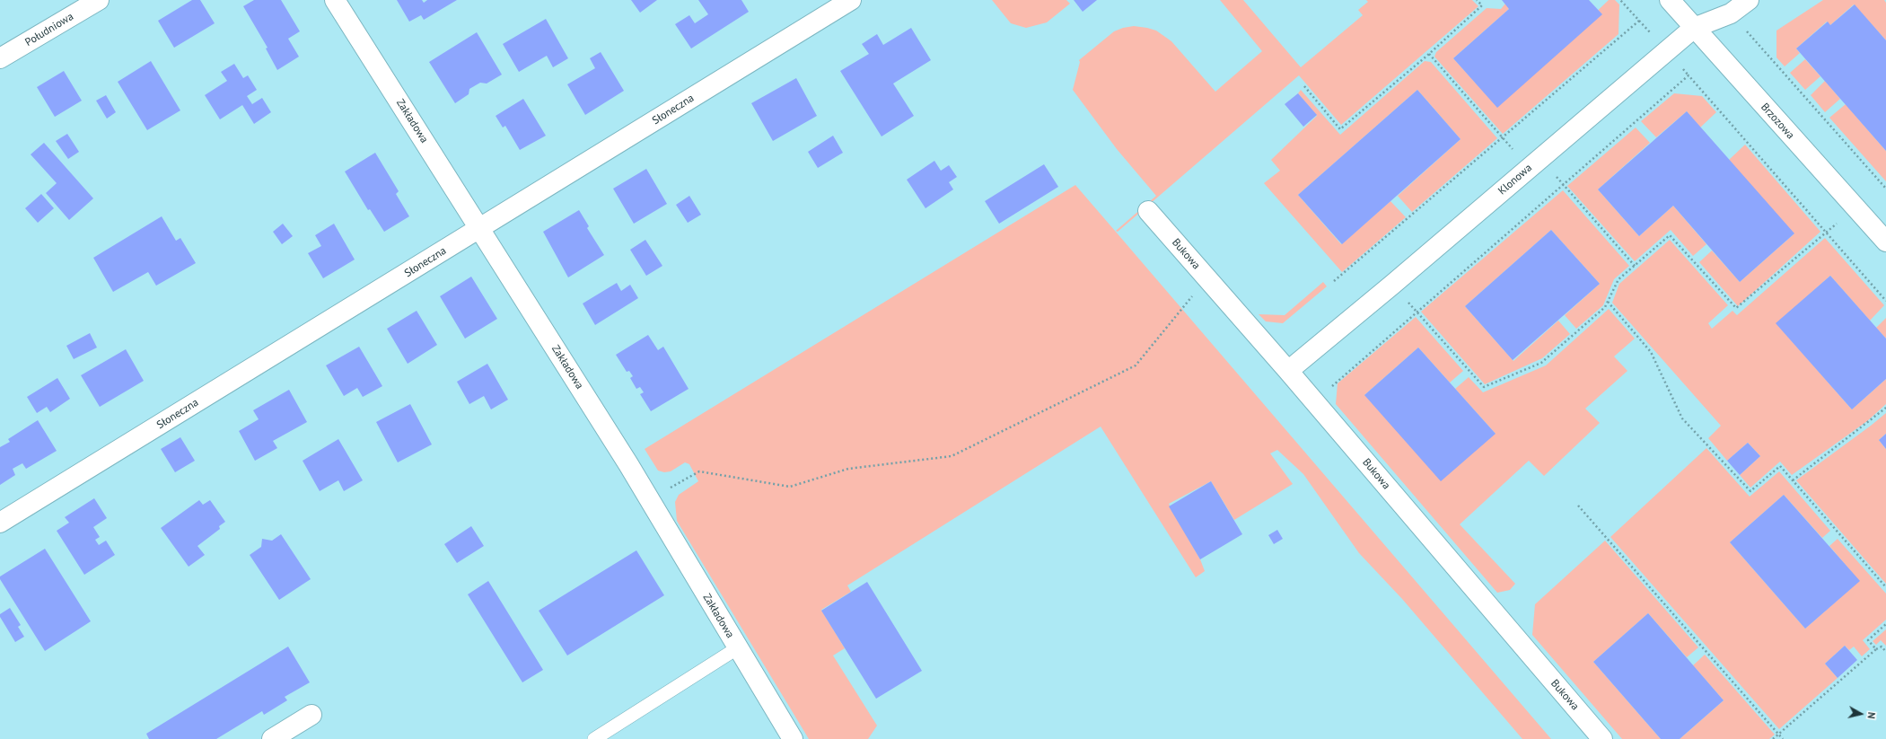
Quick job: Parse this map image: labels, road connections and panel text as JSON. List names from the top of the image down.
{
  "streets": {
    "street": [
      "Południowa",
      "Słoneczna",
      "Zakładowa",
      "Brzozowa",
      "Klonowa",
      "Bukowa"
    ]
  },
  "crossings": [
    ["Słoneczna", "Zakładowa"],
    ["Brzozowa", "Klonowa"],
    ["Klonowa", "Bukowa"]
  ],
  "north": "right"
}
